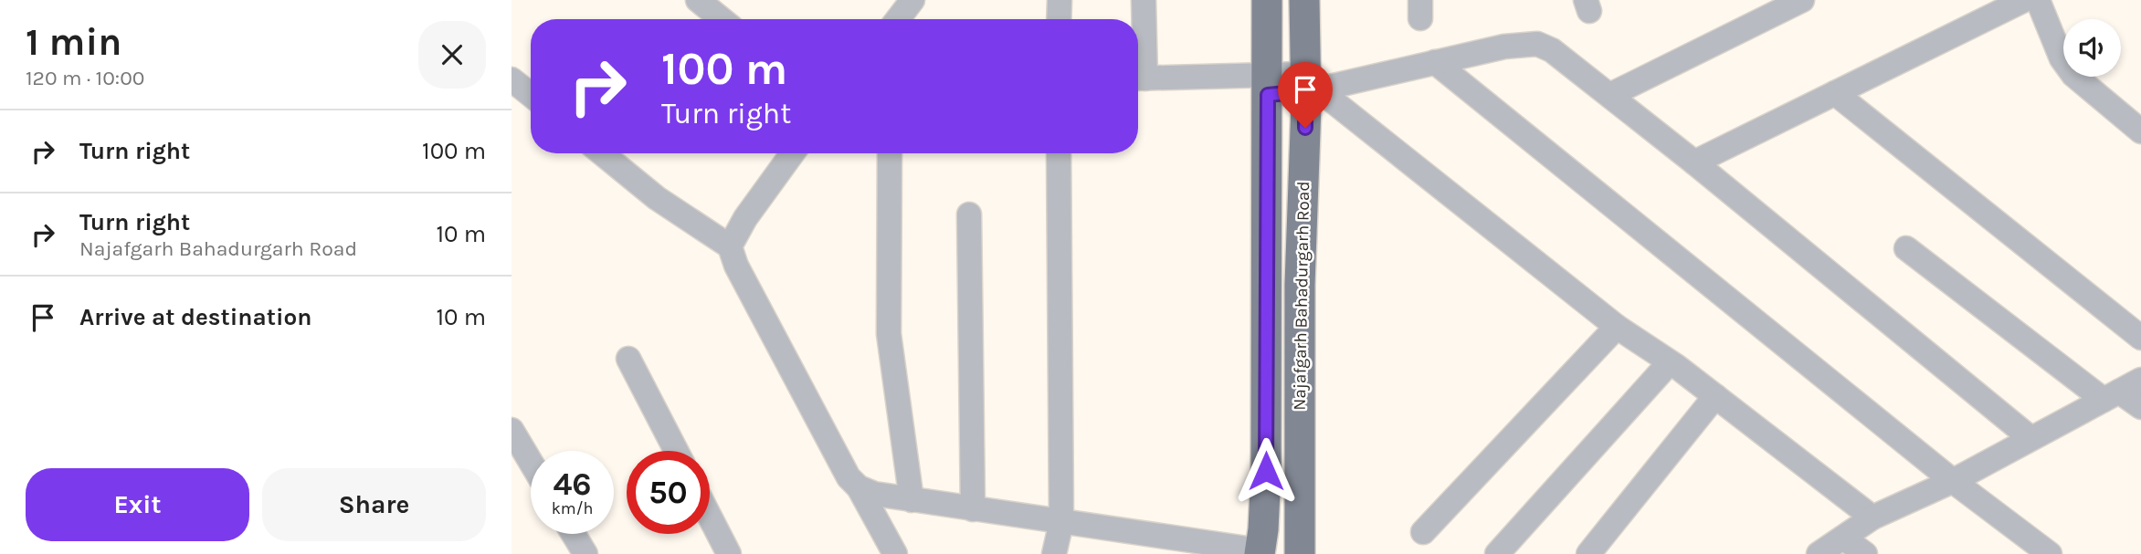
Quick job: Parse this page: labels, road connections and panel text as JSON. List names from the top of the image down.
{
  "streets": {
    "main road": ["Najafgarh Bahadurgarh Road"]
  },
  "page": {
    "heading": ["1 min", "120 m · 10:00"],
    "turn": ["100 m", "Turn right"],
    "list": [
      {
        "name": "Turn right",
        "value": "100 m"
      },
      {
        "name": "Turn right",
        "note": "Najafgarh Bahadurgarh Road",
        "value": "10 m"
      },
      {
        "name": "Arrive at destination",
        "value": "10 m"
      }
    ],
    "speed": "46 km/h",
    "limit": "50",
    "buttons": ["Exit", "Share"]
  }
}
